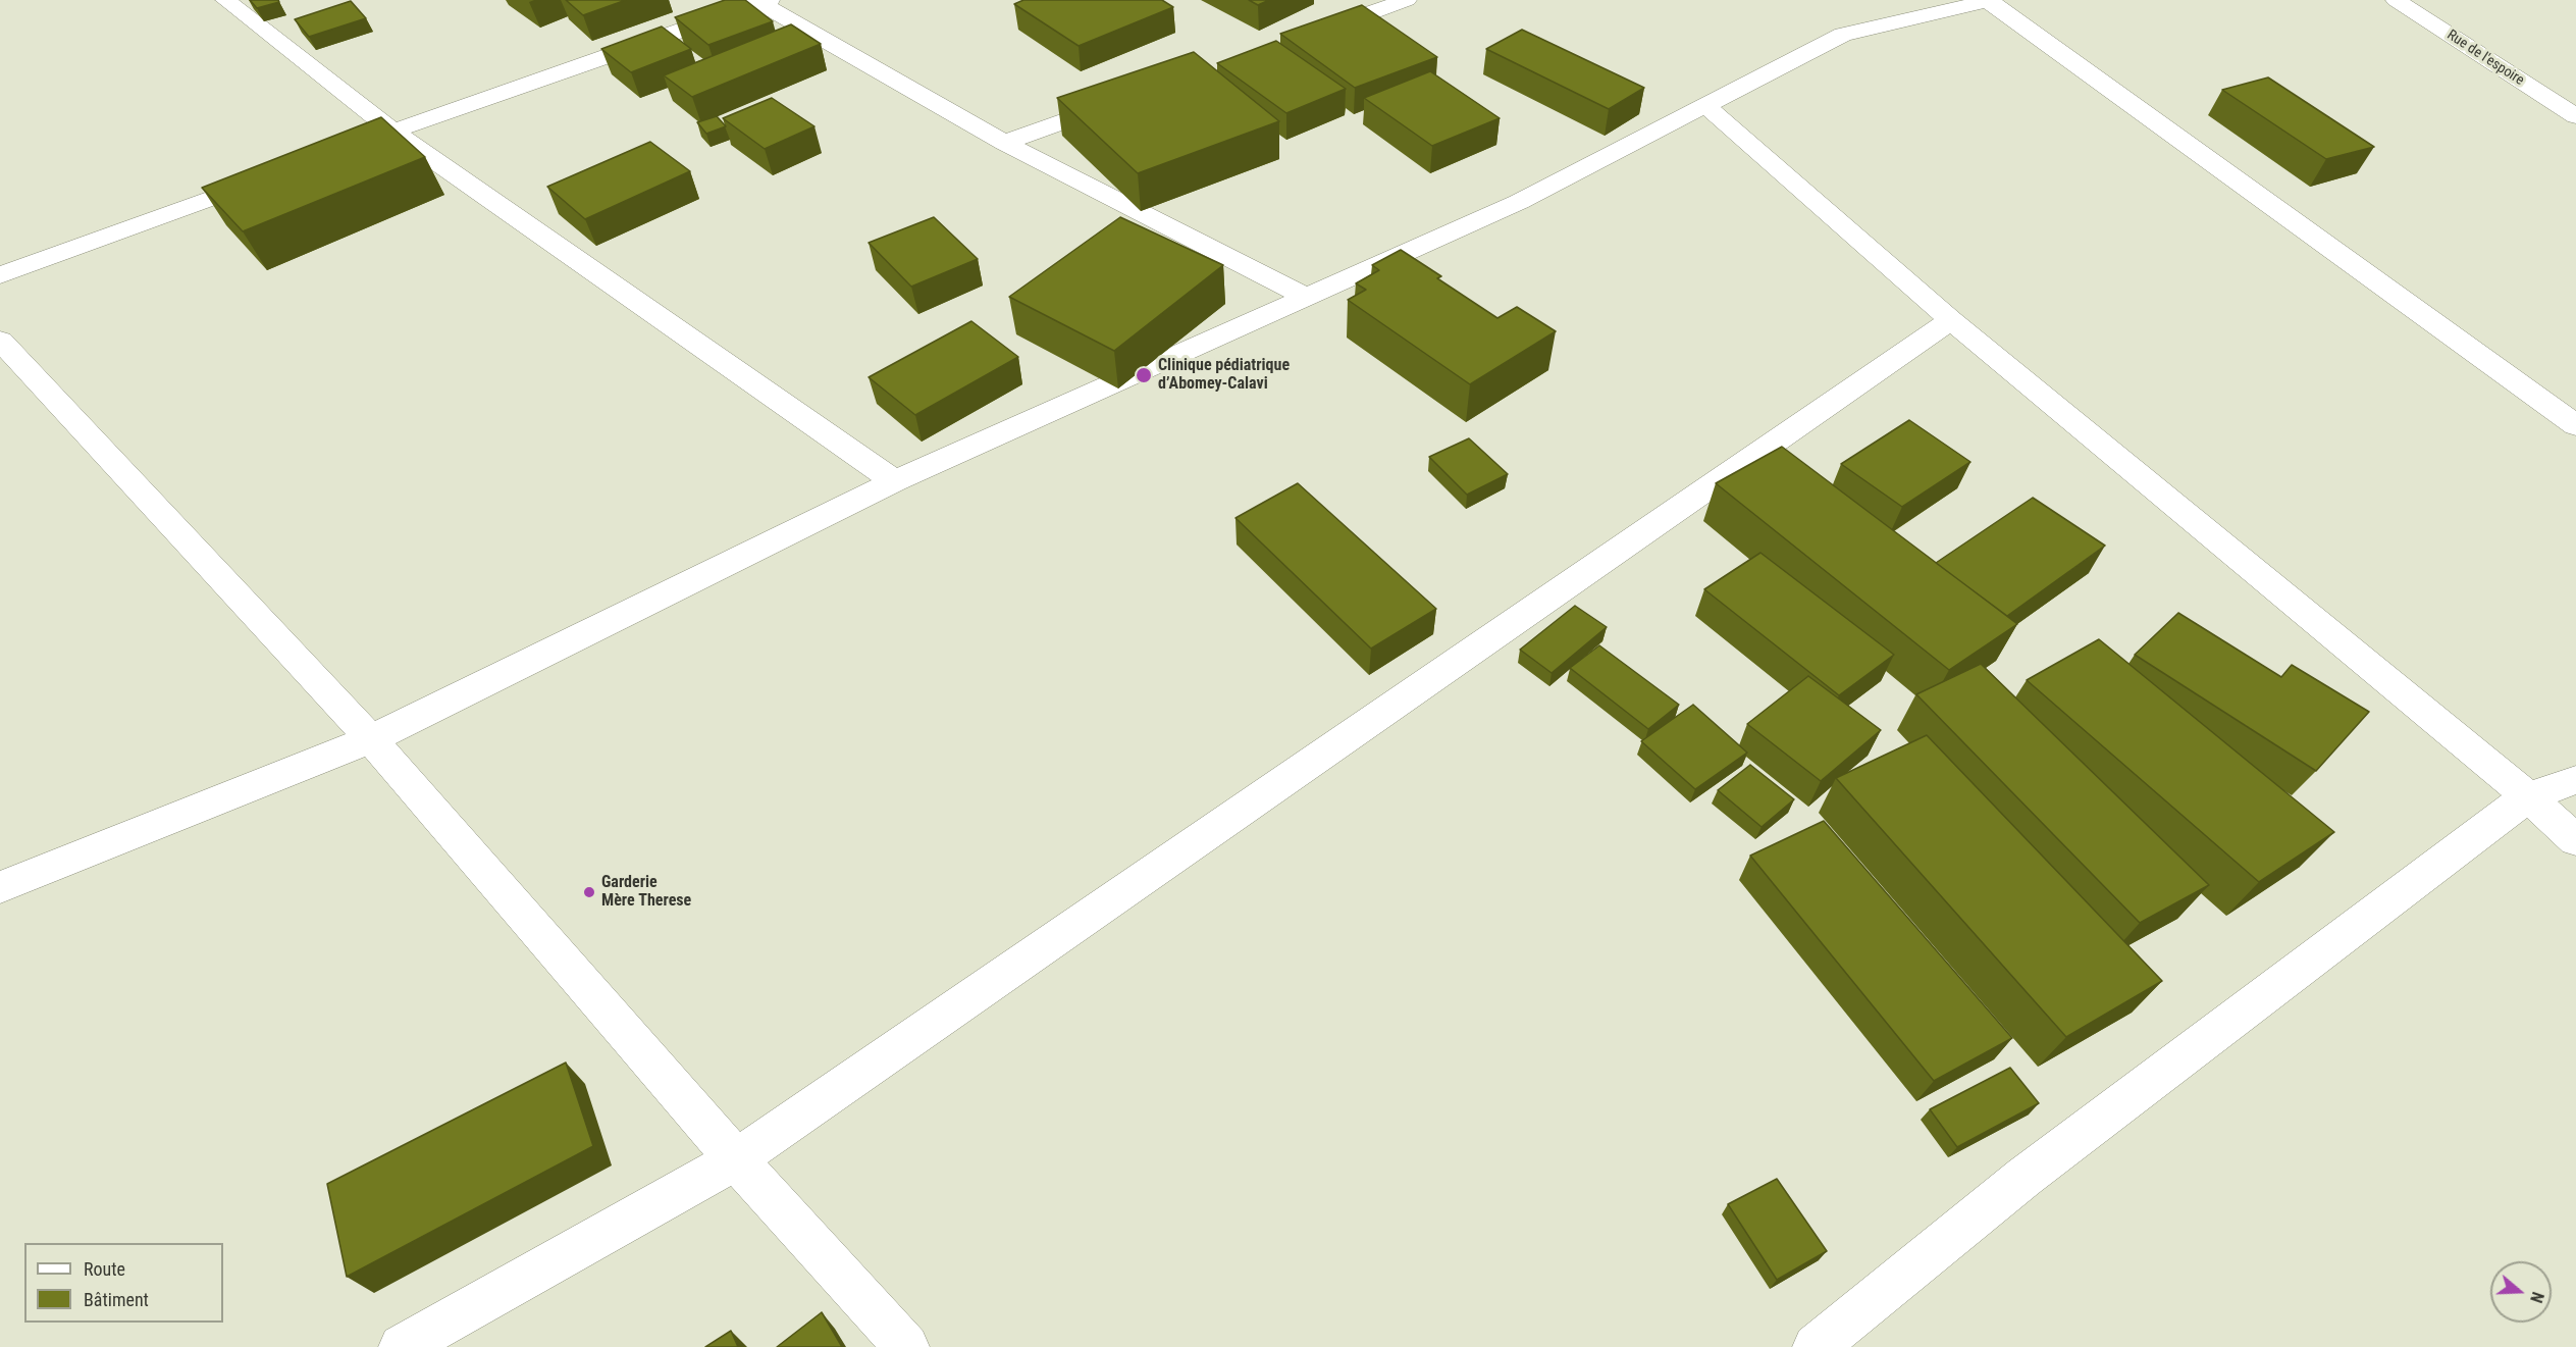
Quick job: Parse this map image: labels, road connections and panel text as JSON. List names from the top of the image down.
{
  "streets": {
    "street": ["Rue de l'espoire"]
  },
  "places": ["Clinique pédiatrique d’Abomey-Calavi", "Garderie Mère Therese"],
  "legend": ["Route", "Bâtiment"],
  "north": "right"
}
